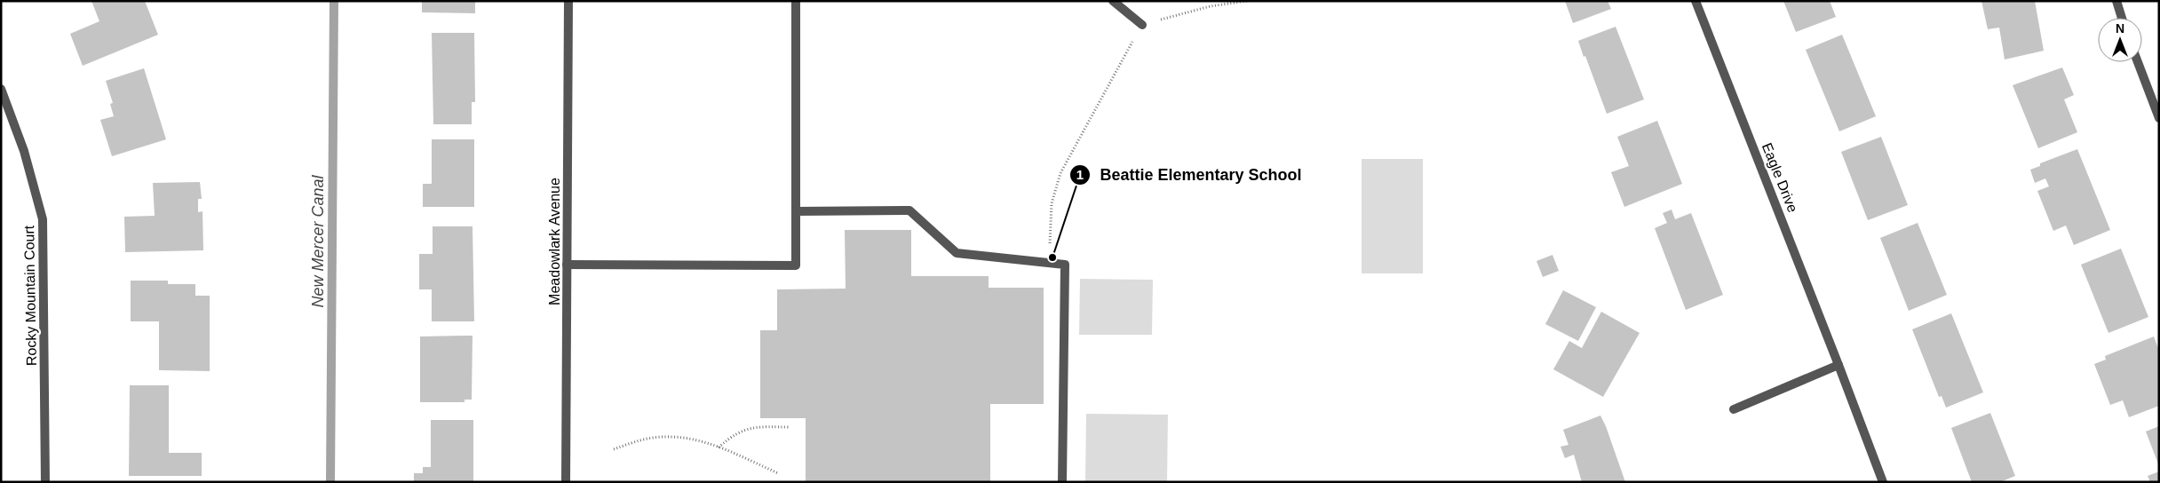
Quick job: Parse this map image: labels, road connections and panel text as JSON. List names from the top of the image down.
{
  "streets": {
    "street": ["Eagle Drive", "Meadowlark Avenue", "Rocky Mountain Court"]
  },
  "water": ["New Mercer Canal"],
  "places": ["Beattie Elementary School"],
  "north": "top"
}
